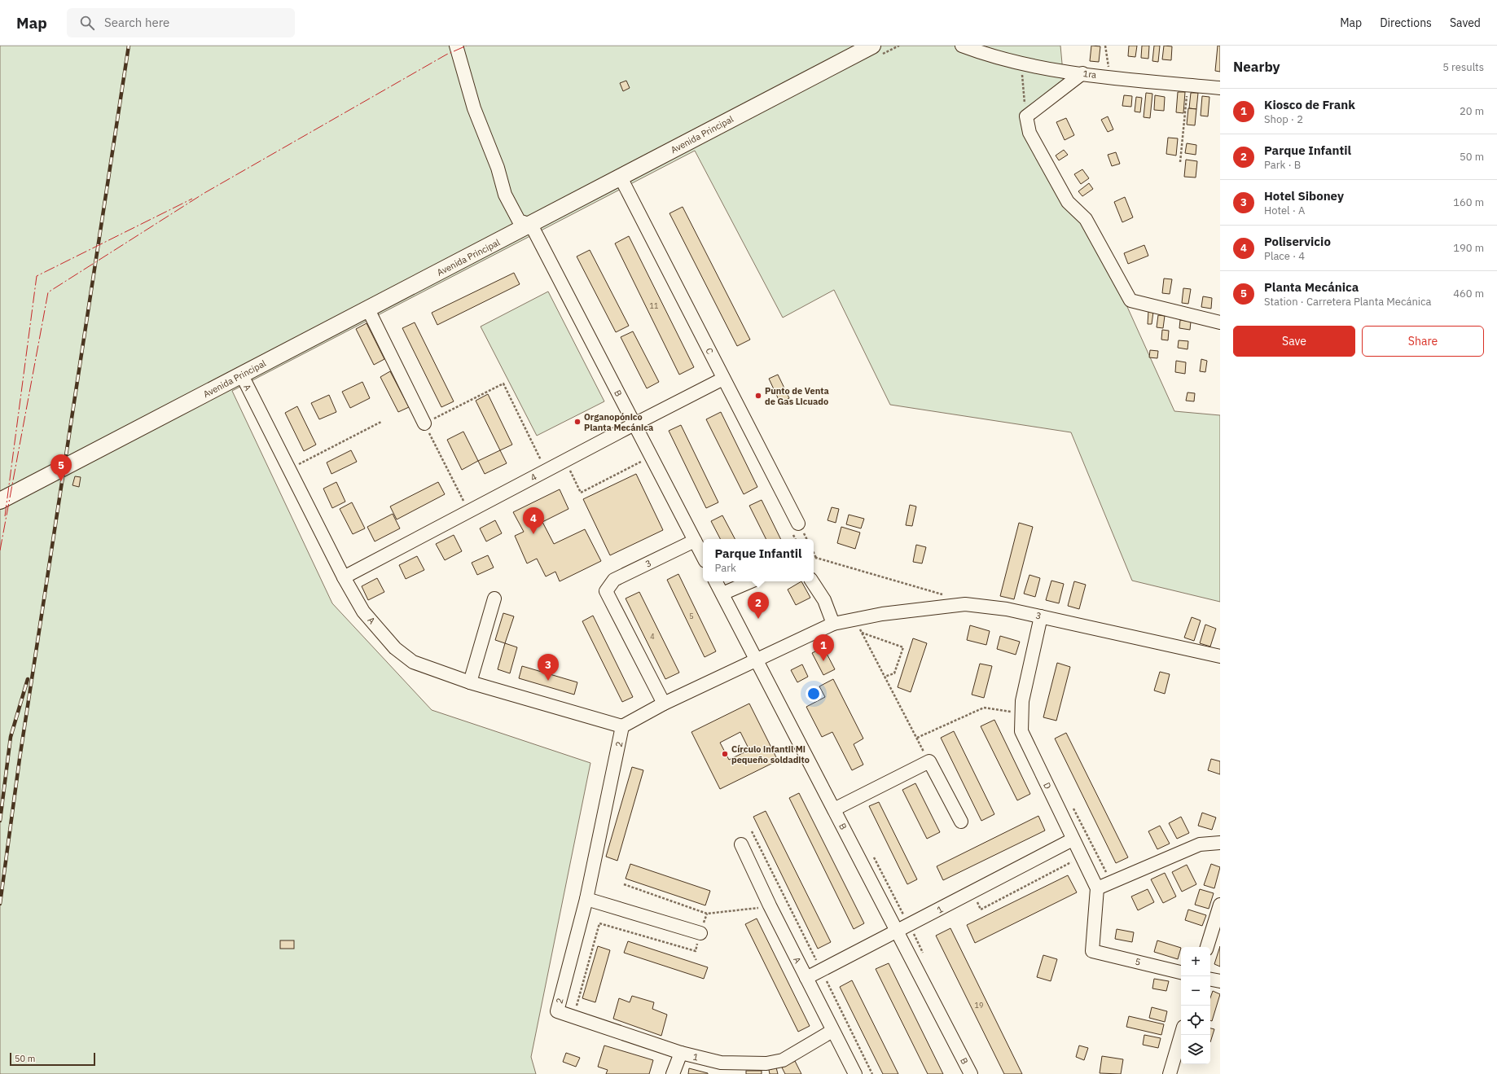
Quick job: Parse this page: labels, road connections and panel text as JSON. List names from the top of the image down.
{
  "streets": {
    "main road": ["Avenida Principal"],
    "street": [
      "1ra",
      "C",
      "A",
      "B",
      "4",
      "3",
      "2",
      "D",
      "1",
      "5"
    ]
  },
  "crossings": [
    ["Avenida Principal", "C"],
    ["Avenida Principal", "A"],
    ["Avenida Principal", "B"],
    ["C", "4"],
    ["A", "4"],
    ["A", "2"],
    ["A", "1"],
    ["B", "4"],
    ["B", "3"],
    ["B", "1"],
    ["3", "D"],
    ["2", "1"],
    ["D", "1"],
    ["D", "5"]
  ],
  "places": ["Punto de Venta de Gas Licuado", "Organopónico Planta Mecánica", "Círculo infantil Mi pequeño soldadito"],
  "house_numbers": [
    "11",
    "5",
    "4",
    "19"
  ],
  "scale_bar": "50 m",
  "page": {
    "header": "Map",
    "search": "Search here",
    "nav": ["Map", "Directions", "Saved"],
    "heading": ["Nearby", "5 results"],
    "list": [
      {
        "mark": "1",
        "name": "Kiosco de Frank",
        "note": "Shop · 2",
        "value": "20 m"
      },
      {
        "mark": "2",
        "name": "Parque Infantil",
        "note": "Park · B",
        "value": "50 m"
      },
      {
        "mark": "3",
        "name": "Hotel Siboney",
        "note": "Hotel · A",
        "value": "160 m"
      },
      {
        "mark": "4",
        "name": "Poliservicio",
        "note": "Place · 4",
        "value": "190 m"
      },
      {
        "mark": "5",
        "name": "Planta Mecánica",
        "note": "Station · Carretera Planta Mecánica",
        "value": "460 m"
      }
    ],
    "buttons": ["Save", "Share"],
    "pins": [
      "5",
      "4",
      "2",
      "1",
      "3"
    ],
    "popup": ["Parque Infantil", "Park"],
    "map_buttons": ["+", "−"],
    "scale": "50 m"
  }
}
